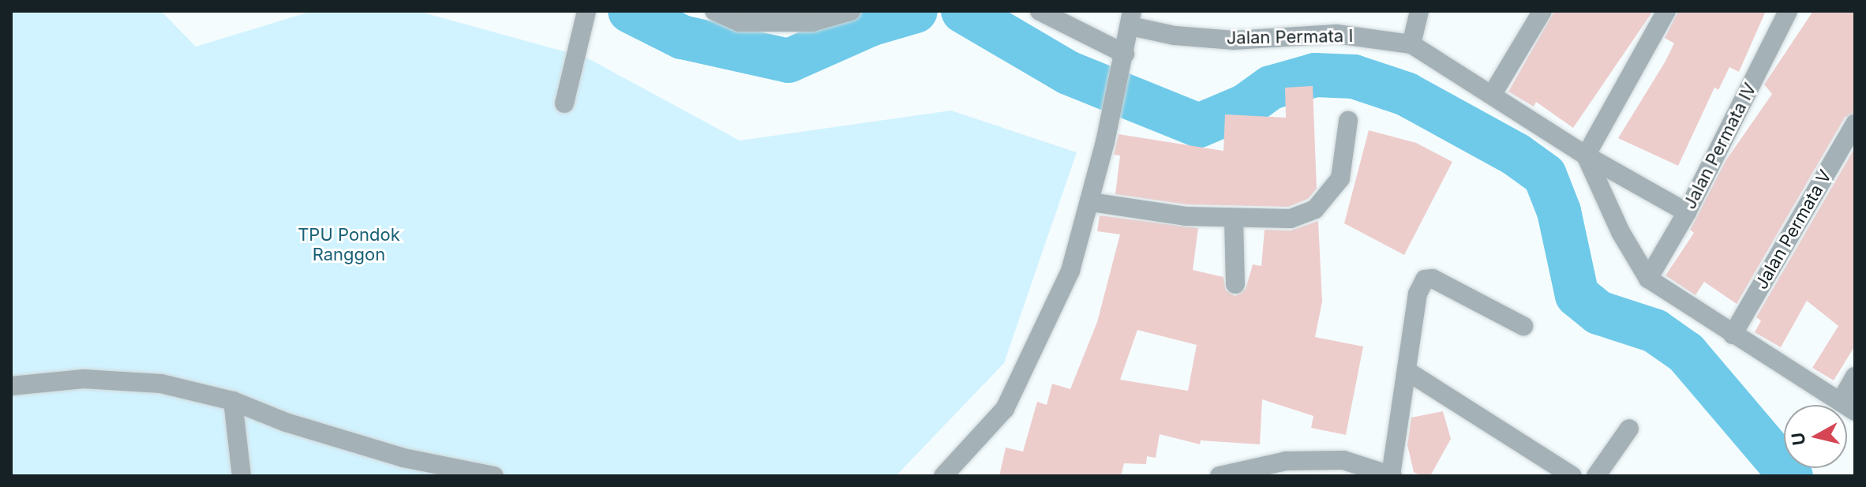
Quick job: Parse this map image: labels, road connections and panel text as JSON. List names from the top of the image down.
{
  "streets": {
    "street": ["Jalan Permata I", "Jalan Permata IV", "Jalan Permata V"]
  },
  "crossings": [
    ["Jalan Permata I", "Jalan Permata IV"]
  ],
  "parks": ["TPU Pondok Ranggon"],
  "north": "left"
}
